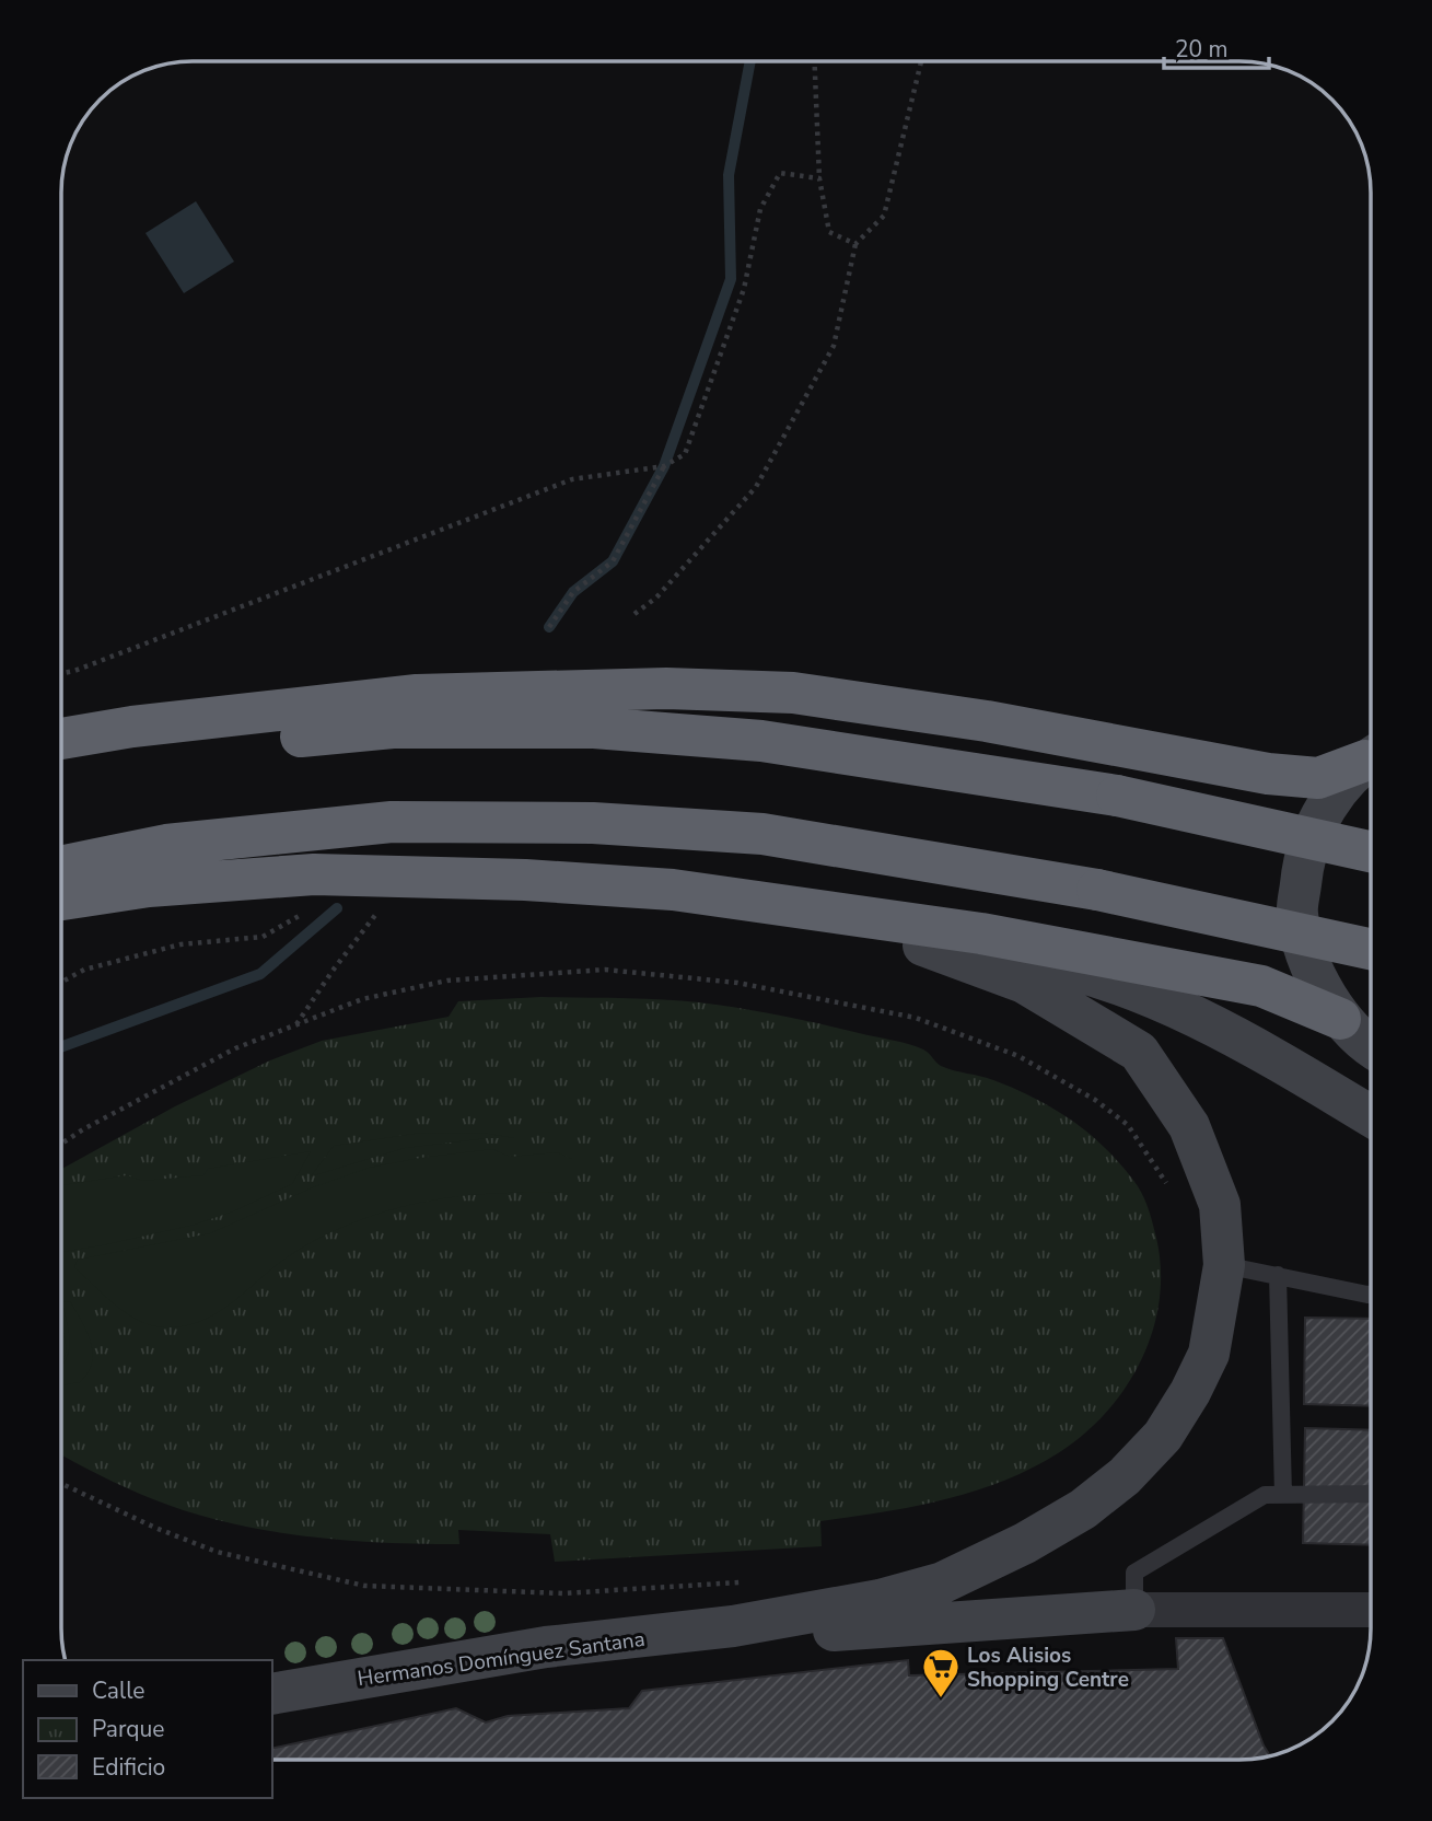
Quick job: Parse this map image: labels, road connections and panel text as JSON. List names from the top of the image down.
{
  "streets": {
    "main road": ["Hermanos Domínguez Santana"]
  },
  "places": {
    "supermarket": ["Los Alisios Shopping Centre"]
  },
  "legend": ["Calle", "Parque", "Edificio"],
  "scale_bar": "20 m"
}
